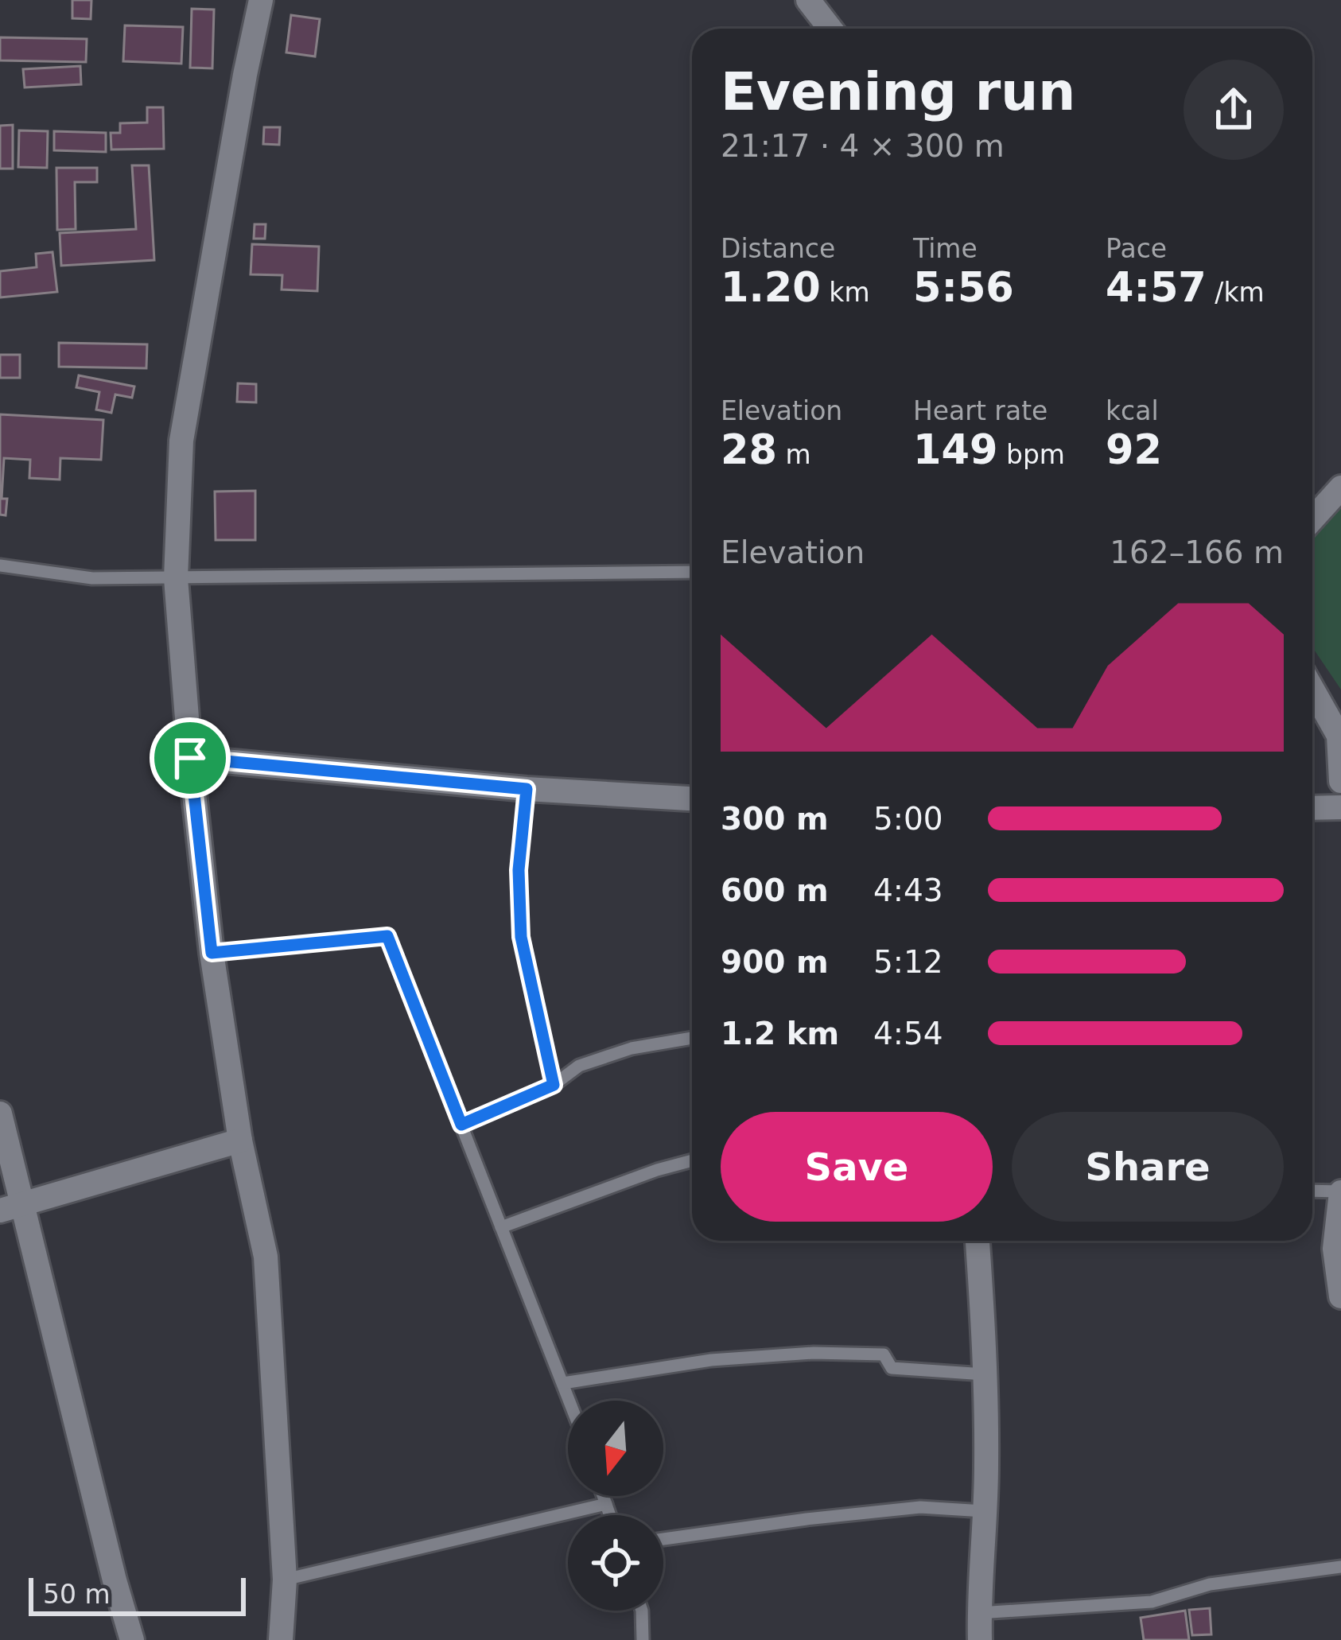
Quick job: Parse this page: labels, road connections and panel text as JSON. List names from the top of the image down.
{
  "scale_bar": "50 m",
  "north": "bottom",
  "page": {
    "heading": ["Evening run", "21:17 · 4 × 300 m"],
    "stats": [
      ["Distance", "1.20 km"],
      ["Time", "5:56"],
      ["Pace", "4:57 /km"],
      ["Elevation", "28 m"],
      ["Heart rate", "149 bpm"],
      ["kcal", "92"]
    ],
    "chart": ["Elevation", "162–166 m"],
    "list": [
      {
        "name": "300 m",
        "note": "5:00"
      },
      {
        "name": "600 m",
        "note": "4:43"
      },
      {
        "name": "900 m",
        "note": "5:12"
      },
      {
        "name": "1.2 km",
        "note": "4:54"
      }
    ],
    "buttons": ["Save", "Share"],
    "scale": "50 m"
  }
}
